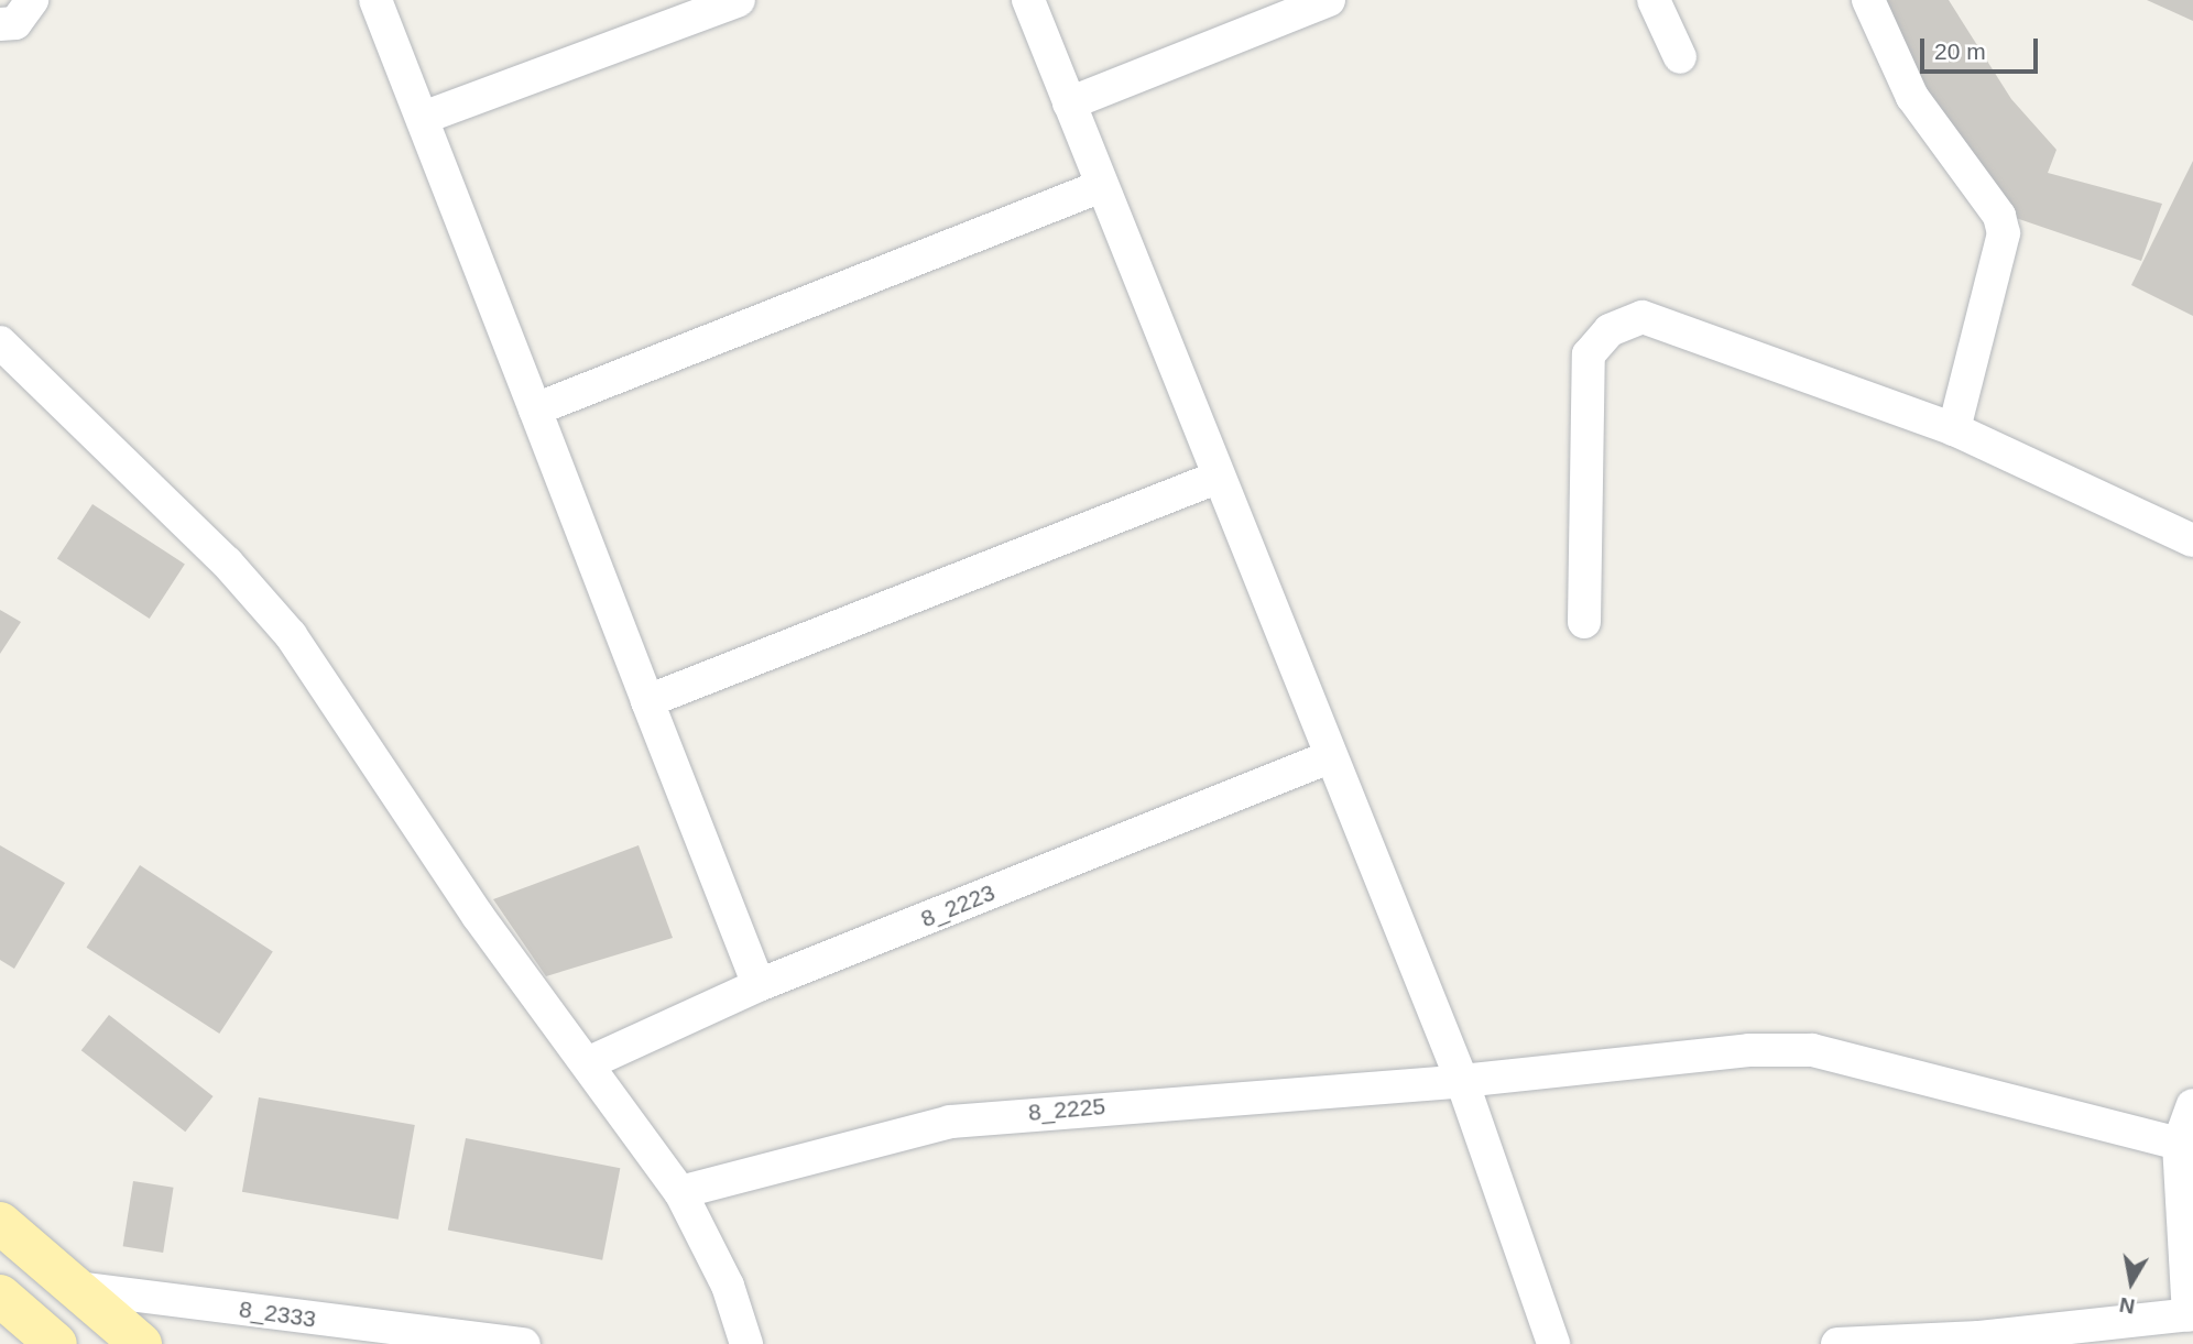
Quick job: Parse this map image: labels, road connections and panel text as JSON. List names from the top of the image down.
{
  "streets": {
    "street": ["8_2223", "8_2225", "8_2333"]
  },
  "scale_bar": "20 m",
  "north": "bottom"
}
